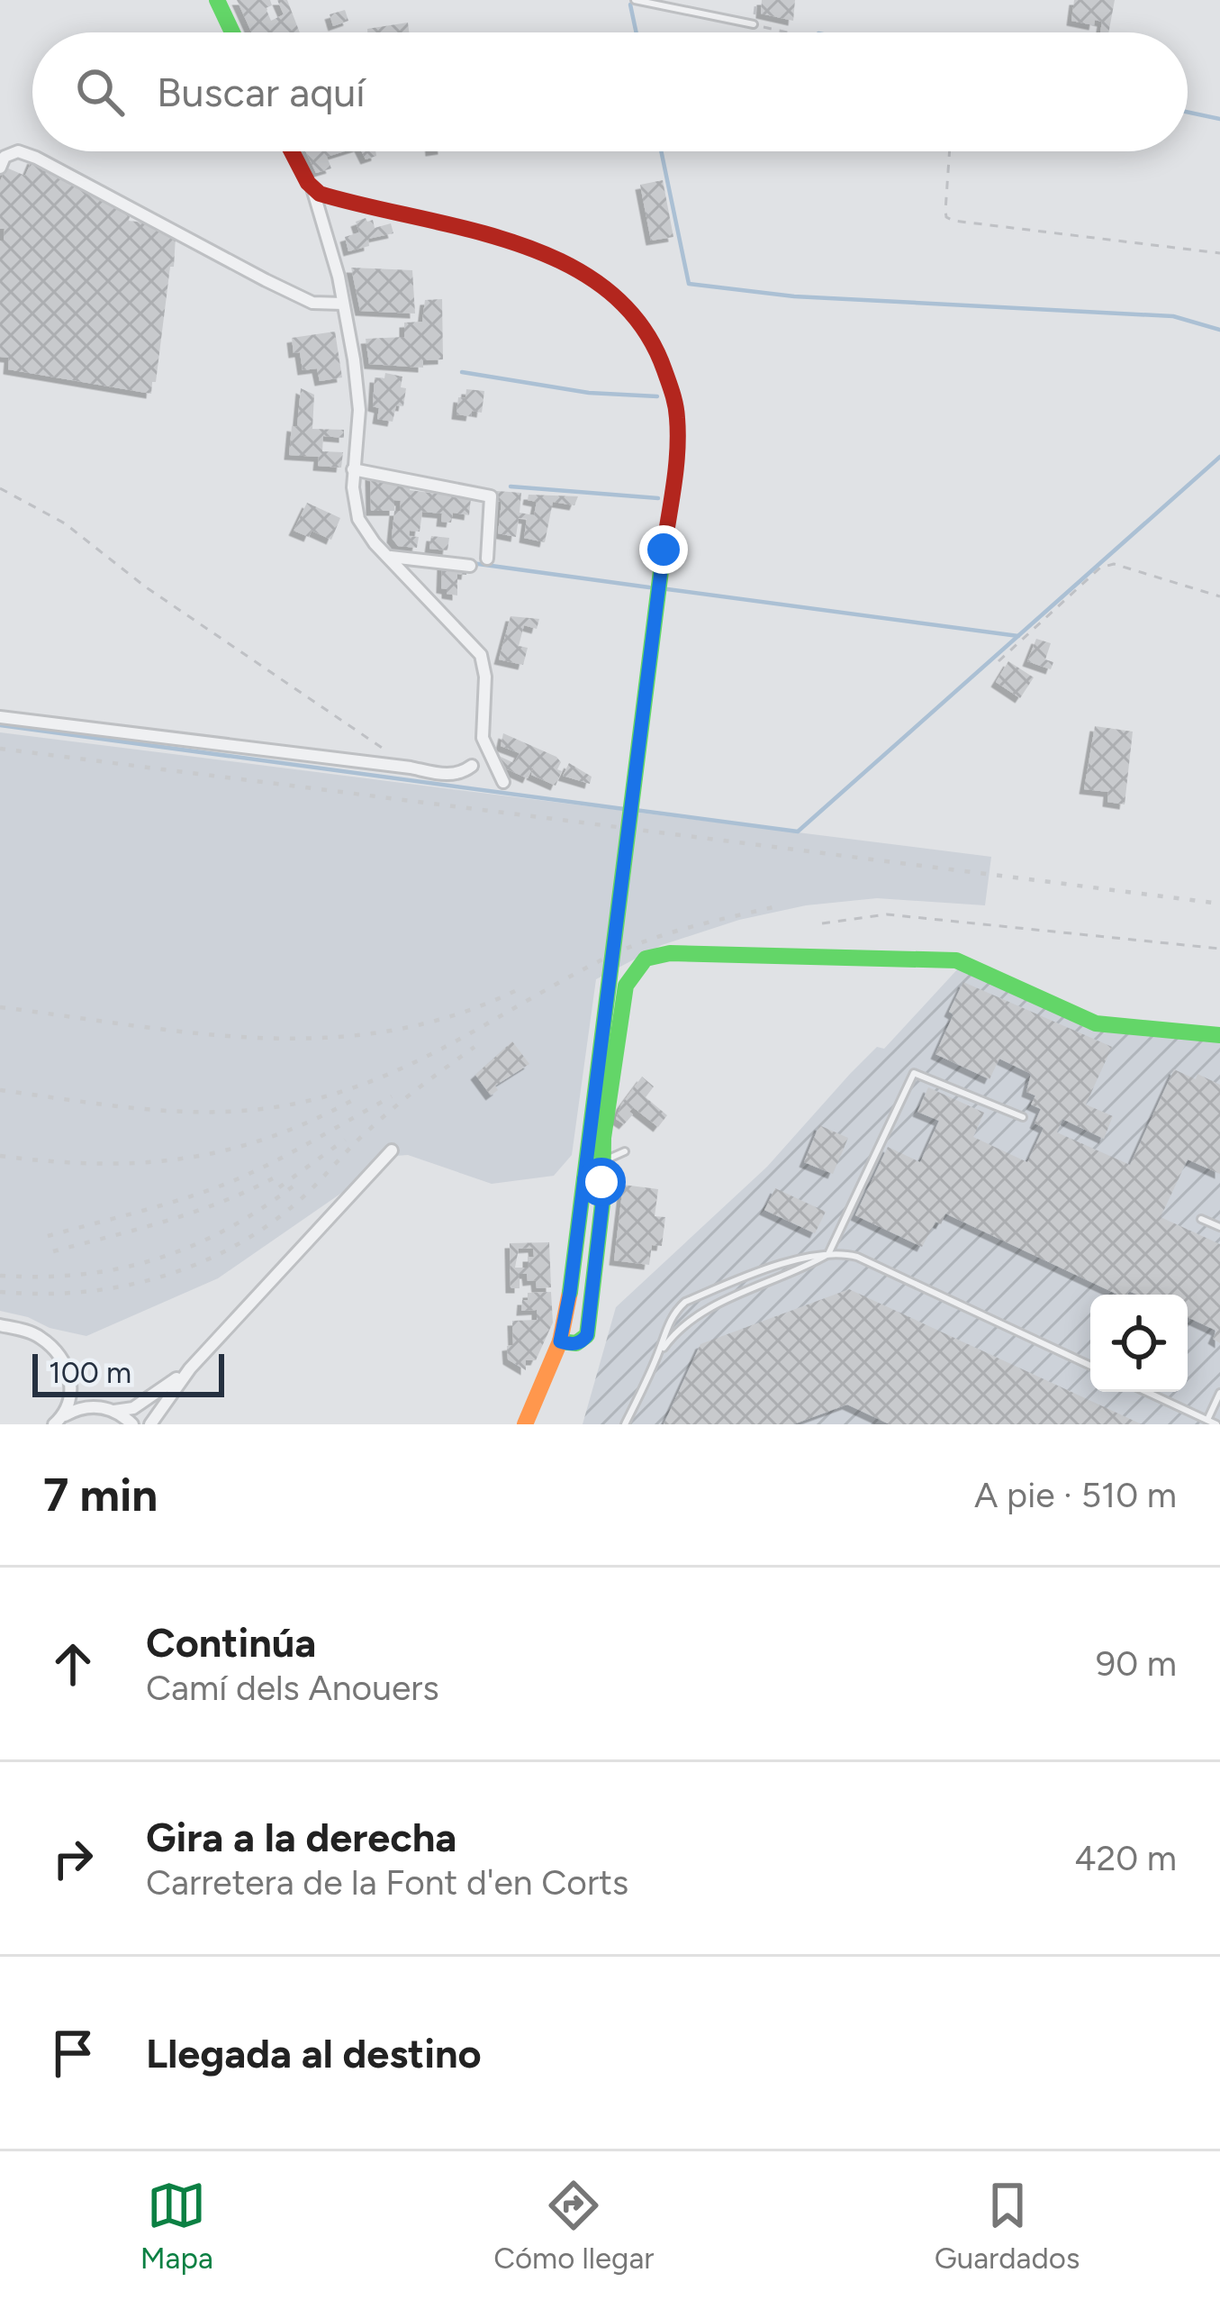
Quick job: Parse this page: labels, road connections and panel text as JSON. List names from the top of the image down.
{
  "scale_bar": "100 m",
  "page": {
    "search": "Buscar aquí",
    "scale": "100 m",
    "heading": ["7 min", "A pie · 510 m"],
    "list": [
      ["Continúa", "Camí dels Anouers", "90 m"],
      ["Gira a la derecha", "Carretera de la Font d'en Corts", "420 m"],
      "Llegada al destino"
    ],
    "nav": ["Mapa", "Cómo llegar", "Guardados"]
  }
}
